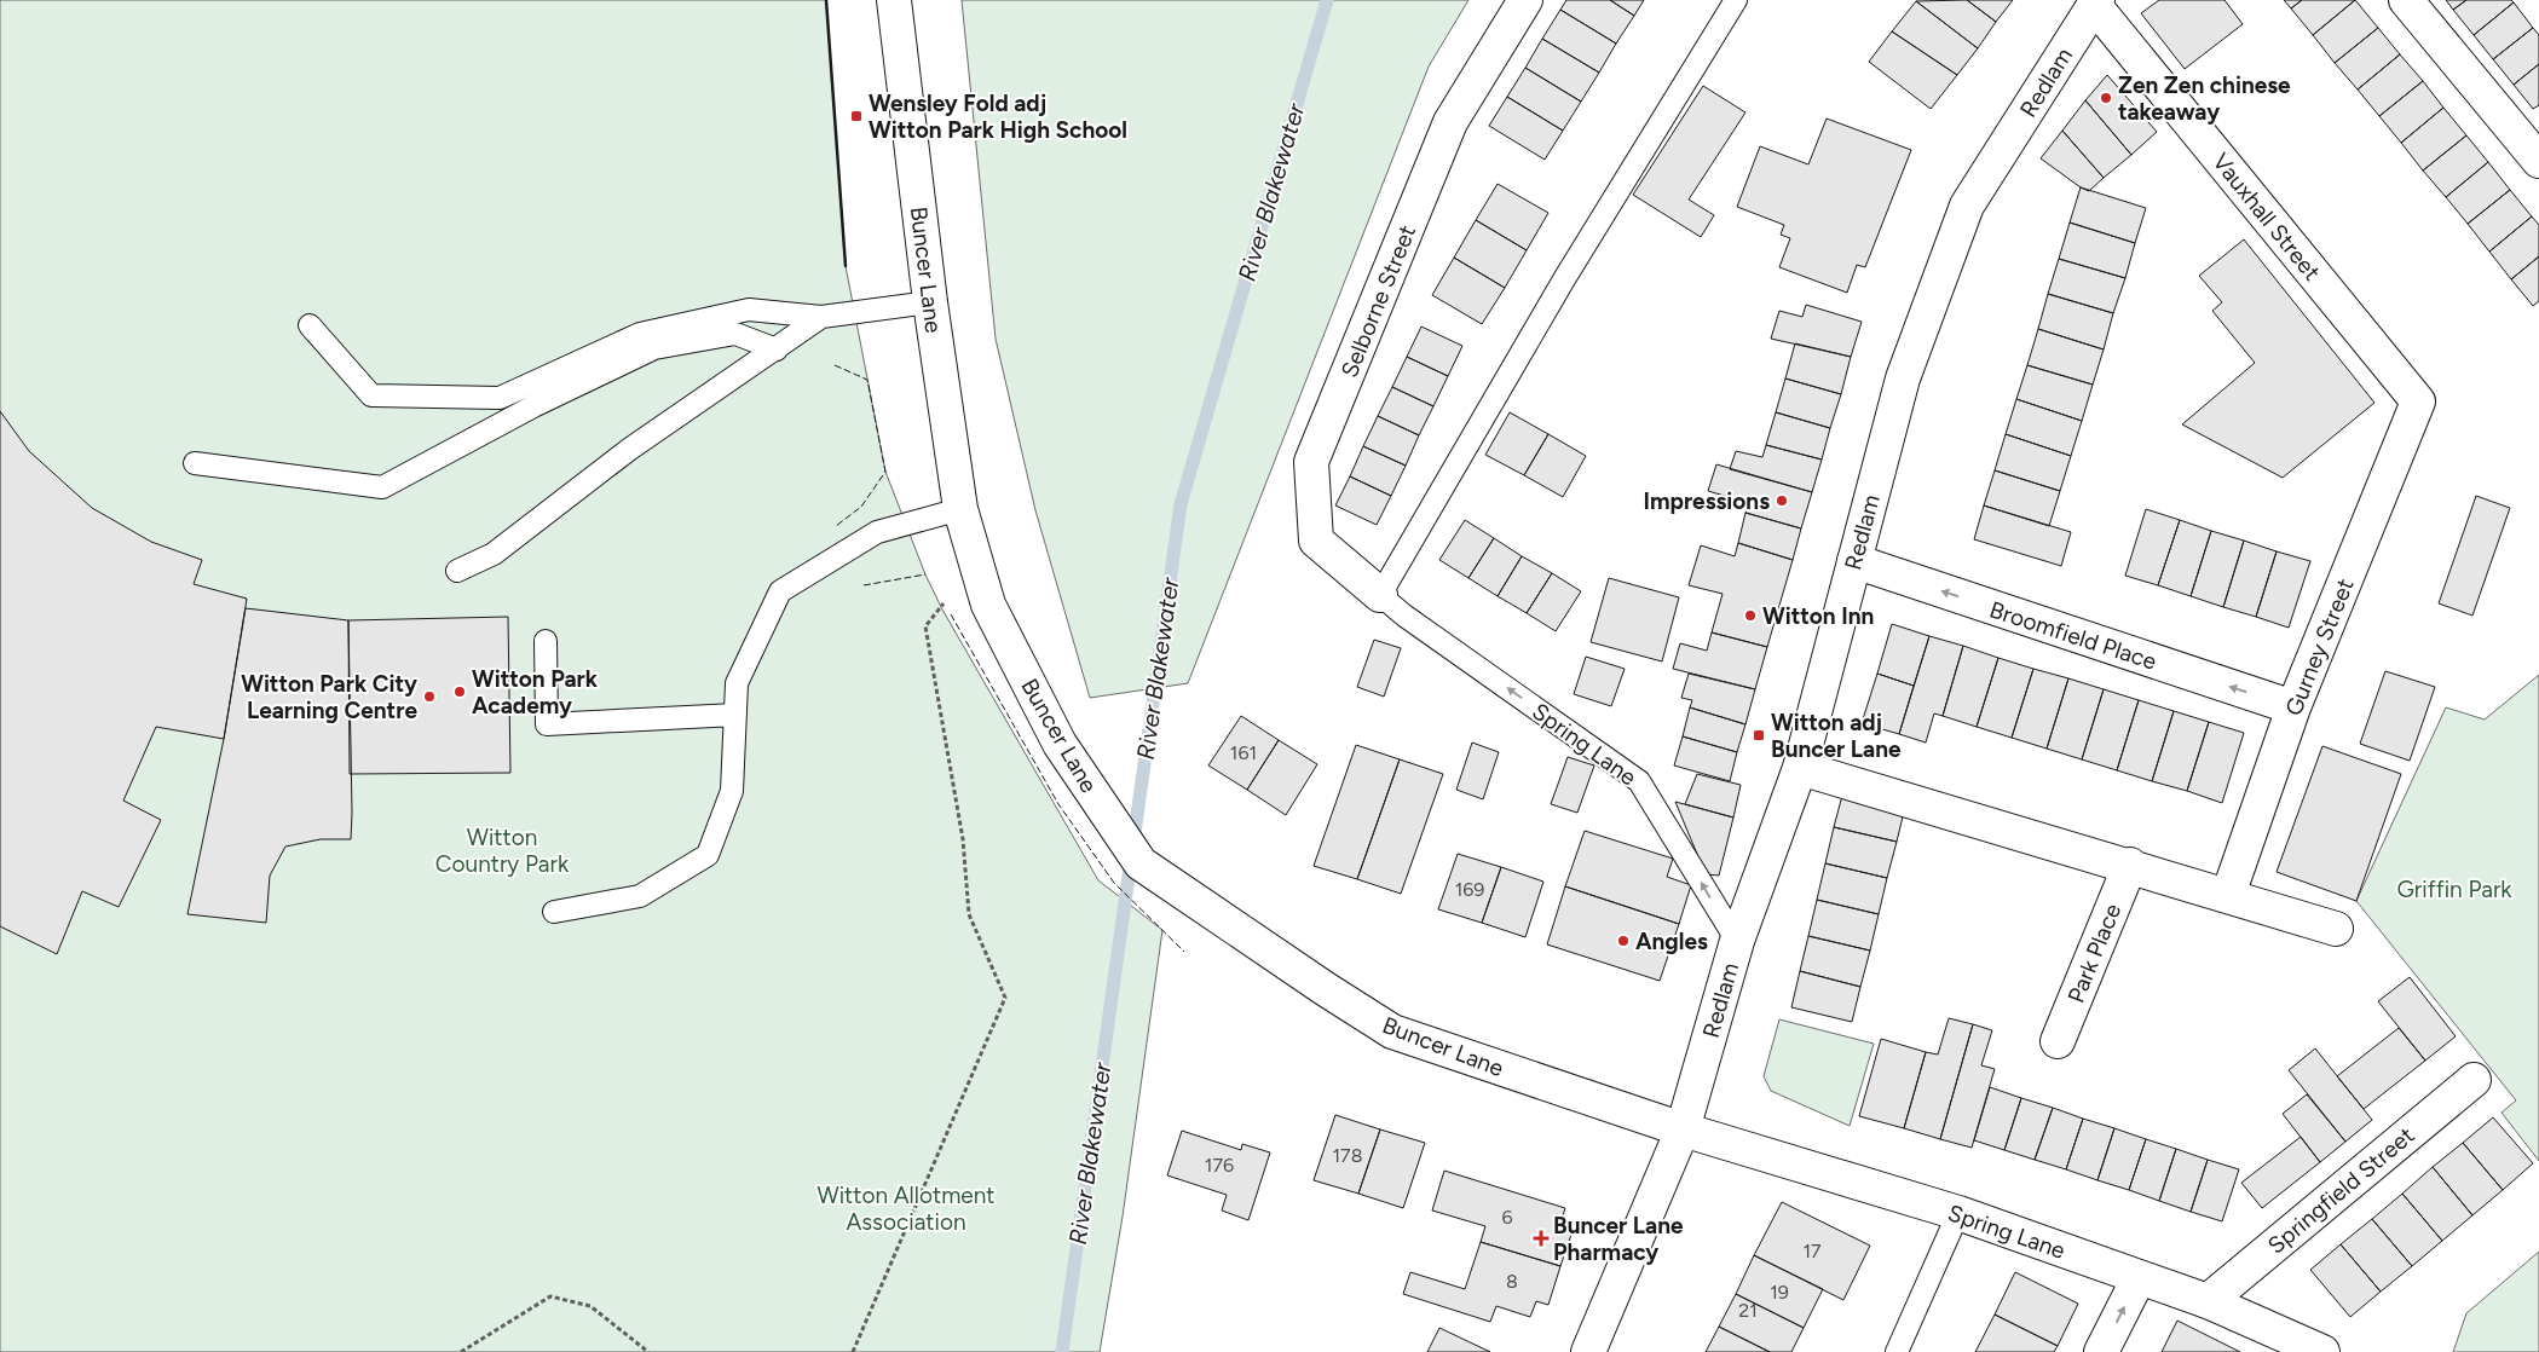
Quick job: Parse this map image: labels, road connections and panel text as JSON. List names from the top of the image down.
{
  "streets": {
    "main road": [
      "Redlam",
      "Vauxhall Street",
      "Buncer Lane",
      "Selborne Street",
      "Broomfield Place",
      "Gurney Street",
      "Spring Lane",
      "Park Place",
      "Springfield Street"
    ]
  },
  "crossings": [
    ["Redlam", "Vauxhall Street"],
    ["Redlam", "Buncer Lane"],
    ["Redlam", "Broomfield Place"],
    ["Redlam", "Spring Lane"],
    ["Vauxhall Street", "Gurney Street"],
    ["Buncer Lane", "Spring Lane"],
    ["Selborne Street", "Spring Lane"],
    ["Broomfield Place", "Gurney Street"],
    ["Spring Lane", "Springfield Street"]
  ],
  "one_way": ["Spring Lane"],
  "water": ["River Blakewater"],
  "parks": ["Witton Country Park", "Griffin Park", "Witton Allotment Association"],
  "places": {
    "other": [
      "Zen Zen chinese takeaway",
      "Impressions",
      "Witton Inn",
      "Witton Park Academy",
      "Witton Park City Learning Centre",
      "Angles"
    ],
    "transit": ["Wensley Fold adj Witton Park High School", "Witton adj Buncer Lane"],
    "health": ["Buncer Lane Pharmacy"]
  },
  "house_numbers": [
    "161",
    "169",
    "178",
    "176",
    "6",
    "17",
    "8",
    "19",
    "21"
  ]
}
